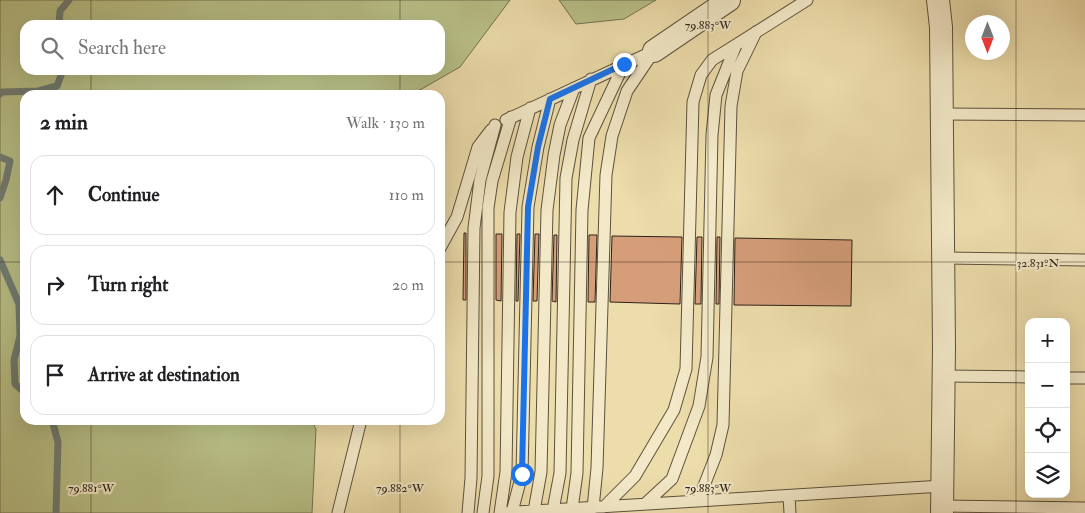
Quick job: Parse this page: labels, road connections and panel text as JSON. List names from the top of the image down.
{
  "north": "bottom",
  "page": {
    "search": "Search here",
    "heading": ["2 min", "Walk · 130 m"],
    "list": [
      ["Continue", "110 m"],
      ["Turn right", "20 m"],
      "Arrive at destination"
    ],
    "map_buttons": ["+", "−"]
  },
  "coordinates": [
    "79.883°W",
    "32.831°N",
    "79.881°W",
    "79.882°W"
  ]
}
